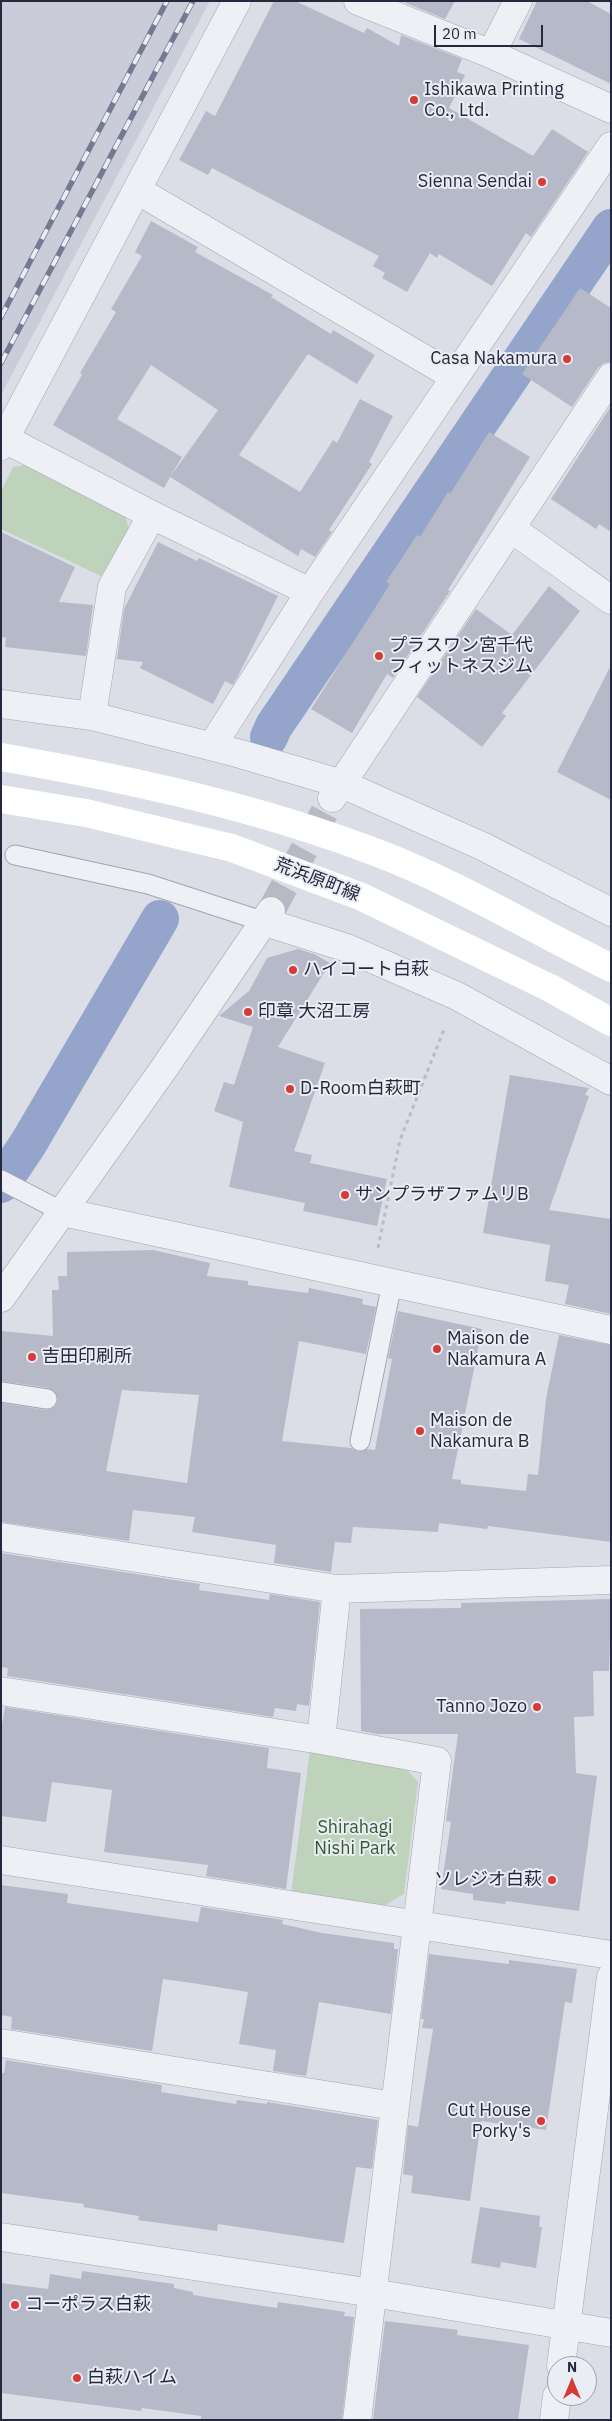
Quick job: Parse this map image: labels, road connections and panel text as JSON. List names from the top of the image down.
{
  "streets": {
    "main road": ["荒浜原町線"]
  },
  "parks": ["Shirahagi Nishi Park"],
  "places": [
    "Ishikawa Printing Co., Ltd.",
    "Sienna Sendai",
    "Casa Nakamura",
    "プラスワン宮千代 フィットネスジム",
    "ハイコート白萩",
    "印章 大沼工房",
    "D-Room白萩町",
    "サンプラザファムリB",
    "Maison de Nakamura A",
    "吉田印刷所",
    "Maison de Nakamura B",
    "Tanno Jozo",
    "ソレジオ白萩",
    "Cut House Porky's",
    "コーポラス白萩",
    "白萩ハイム"
  ],
  "scale_bar": "20 m",
  "north": "top"
}
